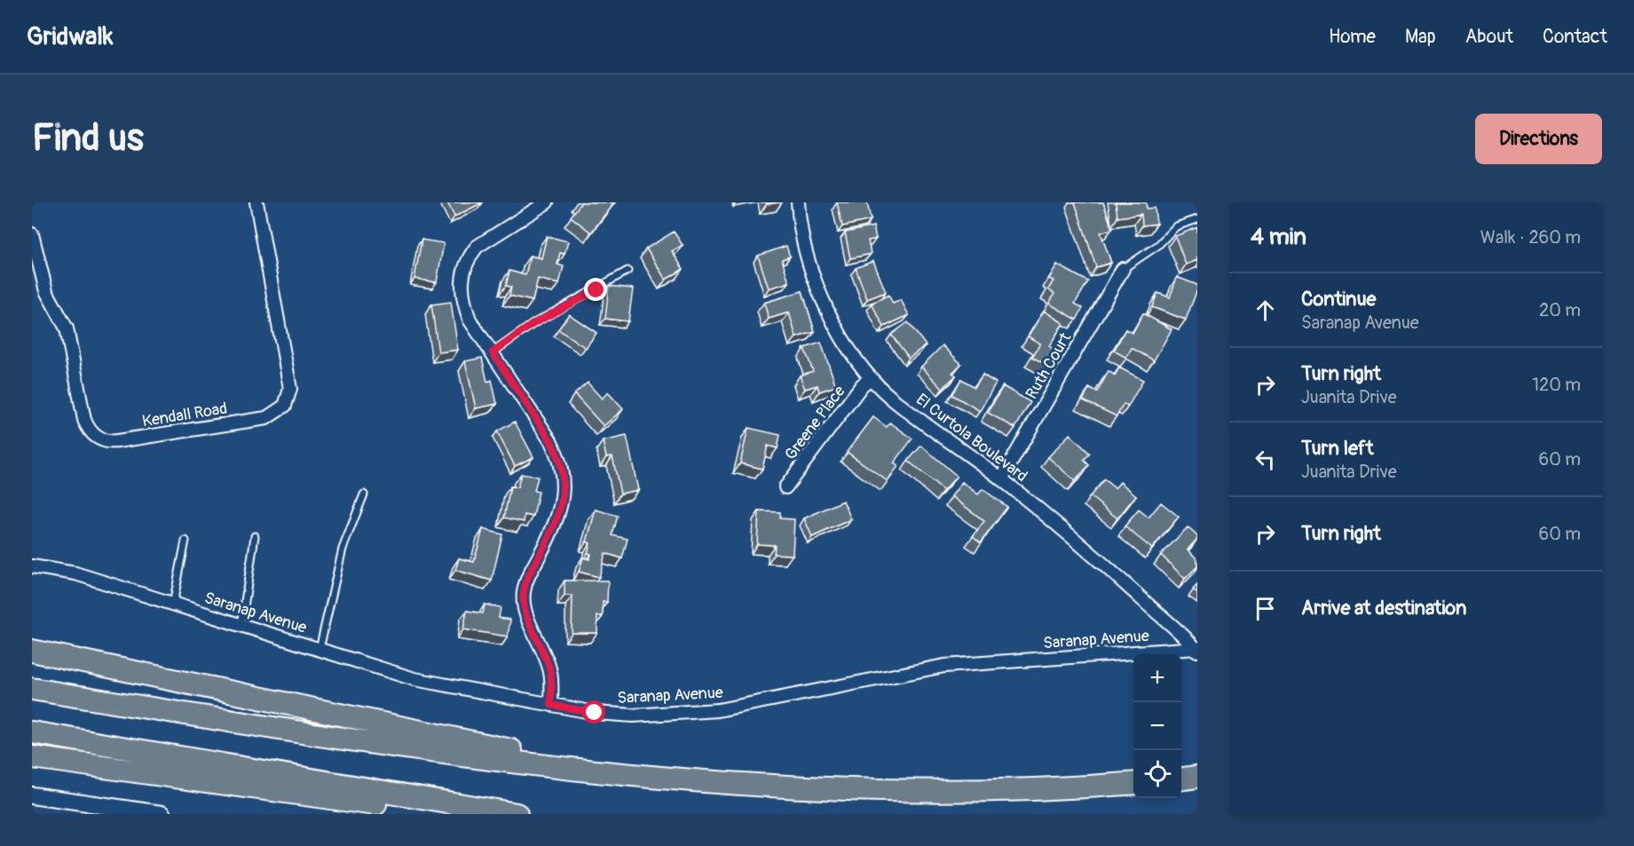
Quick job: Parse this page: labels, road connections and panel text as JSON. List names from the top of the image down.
{
  "streets": {
    "street": [
      "Ruth Court",
      "Kendall Road",
      "Greene Place",
      "El Curtola Boulevard",
      "Saranap Avenue"
    ]
  },
  "crossings": [
    ["Ruth Court", "El Curtola Boulevard"],
    ["Greene Place", "El Curtola Boulevard"],
    ["El Curtola Boulevard", "Saranap Avenue"]
  ],
  "page": {
    "header": "Gridwalk",
    "nav": [
      "Home",
      "Map",
      "About",
      "Contact"
    ],
    "buttons": "Directions",
    "title": "Find us",
    "heading": ["4 min", "Walk · 260 m"],
    "list": [
      ["Continue", "Saranap Avenue", "20 m"],
      ["Turn right", "Juanita Drive", "120 m"],
      ["Turn left", "Juanita Drive", "60 m"],
      ["Turn right", "60 m"],
      "Arrive at destination"
    ],
    "map_buttons": ["+", "−"]
  }
}
